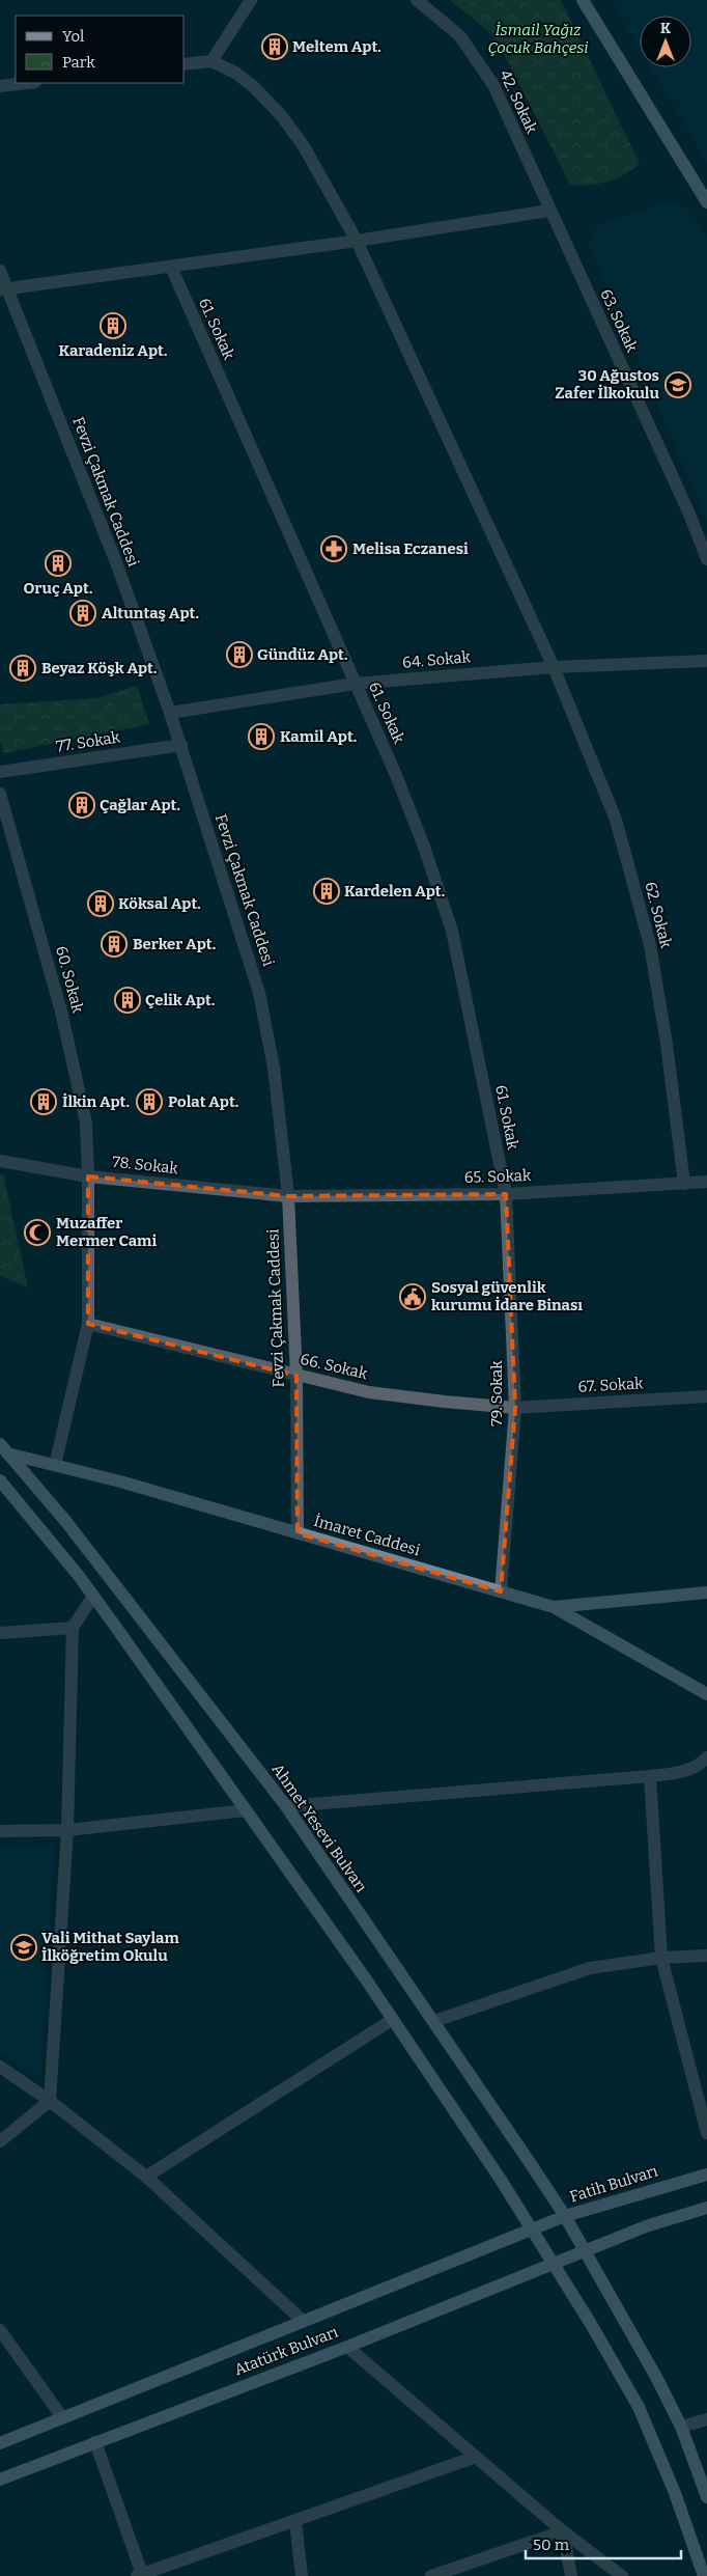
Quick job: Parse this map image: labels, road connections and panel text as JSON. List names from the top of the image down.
{
  "streets": {
    "main road": [
      "İmaret Caddesi",
      "Ahmet Yesevi Bulvarı",
      "Fatih Bulvarı",
      "Atatürk Bulvarı"
    ],
    "street": [
      "42. Sokak",
      "63. Sokak",
      "61. Sokak",
      "Fevzi Çakmak Caddesi",
      "64. Sokak",
      "77. Sokak",
      "62. Sokak",
      "60. Sokak",
      "78. Sokak",
      "65. Sokak",
      "66. Sokak",
      "67. Sokak",
      "79. Sokak"
    ]
  },
  "crossings": [
    ["42. Sokak", "63. Sokak"],
    ["61. Sokak", "64. Sokak"],
    ["61. Sokak", "65. Sokak"],
    ["61. Sokak", "79. Sokak"],
    ["Fevzi Çakmak Caddesi", "64. Sokak"],
    ["Fevzi Çakmak Caddesi", "77. Sokak"],
    ["Fevzi Çakmak Caddesi", "78. Sokak"],
    ["Fevzi Çakmak Caddesi", "65. Sokak"],
    ["Fevzi Çakmak Caddesi", "66. Sokak"],
    ["Fevzi Çakmak Caddesi", "İmaret Caddesi"],
    ["64. Sokak", "62. Sokak"],
    ["62. Sokak", "65. Sokak"],
    ["60. Sokak", "78. Sokak"],
    ["60. Sokak", "66. Sokak"],
    ["60. Sokak", "İmaret Caddesi"],
    ["78. Sokak", "65. Sokak"],
    ["65. Sokak", "79. Sokak"],
    ["66. Sokak", "67. Sokak"],
    ["66. Sokak", "79. Sokak"],
    ["67. Sokak", "79. Sokak"],
    ["79. Sokak", "İmaret Caddesi"],
    ["İmaret Caddesi", "Ahmet Yesevi Bulvarı"],
    ["Ahmet Yesevi Bulvarı", "Fatih Bulvarı"],
    ["Ahmet Yesevi Bulvarı", "Atatürk Bulvarı"],
    ["Fatih Bulvarı", "Atatürk Bulvarı"]
  ],
  "parks": ["İsmail Yağız Çocuk Bahçesi"],
  "places": {
    "building": [
      "Meltem Apt.",
      "Karadeniz Apt.",
      "Oruç Apt.",
      "Altuntaş Apt.",
      "Gündüz Apt.",
      "Beyaz Köşk Apt.",
      "Kamil Apt.",
      "Çağlar Apt.",
      "Kardelen Apt.",
      "Köksal Apt.",
      "Berker Apt.",
      "Çelik Apt.",
      "İlkin Apt.",
      "Polat Apt."
    ],
    "school or university": ["30 Ağustos Zafer İlkokulu", "Vali Mithat Saylam İlköğretim Okulu"],
    "pharmacy": ["Melisa Eczanesi"],
    "mosque": ["Muzaffer Mermer Cami"],
    "public building": ["Sosyal güvenlik kurumu İdare Binası"]
  },
  "legend": ["Yol", "Park"],
  "scale_bar": "50 m",
  "north": "top"
}
